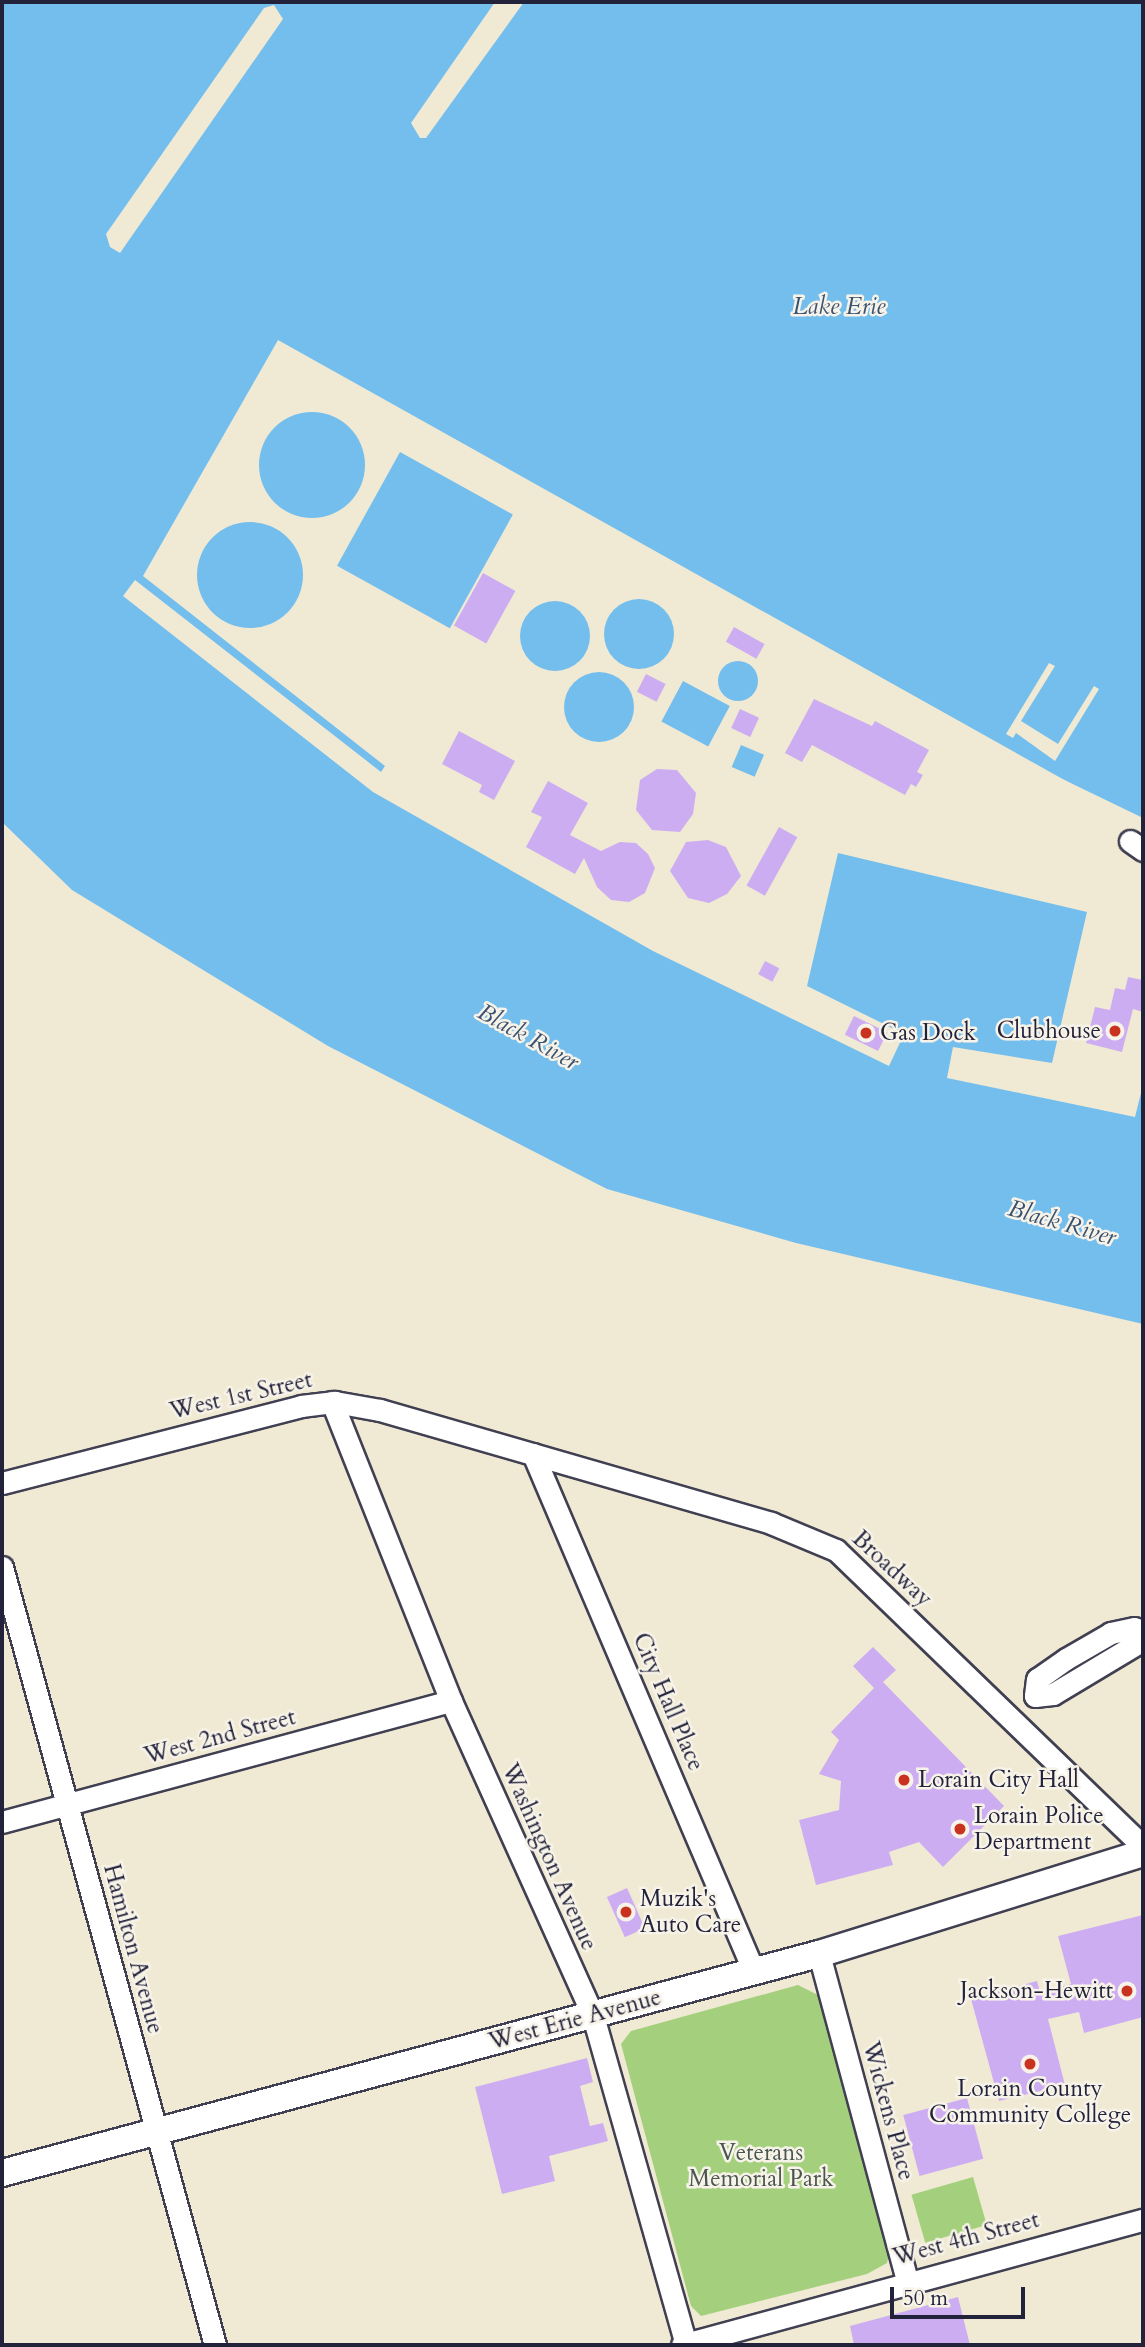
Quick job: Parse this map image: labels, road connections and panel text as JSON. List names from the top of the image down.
{
  "streets": {
    "main road": ["West Erie Avenue"],
    "street": [
      "West 1st Street",
      "Broadway",
      "City Hall Place",
      "West 2nd Street",
      "Washington Avenue",
      "Hamilton Avenue",
      "Wickens Place",
      "West 4th Street"
    ]
  },
  "crossings": [
    ["West 1st Street", "Broadway"],
    ["West 1st Street", "City Hall Place"],
    ["West 1st Street", "Washington Avenue"],
    ["Broadway", "City Hall Place"],
    ["City Hall Place", "West Erie Avenue"],
    ["West 2nd Street", "Washington Avenue"],
    ["West 2nd Street", "Hamilton Avenue"],
    ["Washington Avenue", "West Erie Avenue"],
    ["Washington Avenue", "West 4th Street"],
    ["Hamilton Avenue", "West Erie Avenue"],
    ["West Erie Avenue", "Wickens Place"],
    ["Wickens Place", "West 4th Street"]
  ],
  "water": ["Lake Erie", "Black River"],
  "parks": ["Veterans Memorial Park"],
  "places": [
    "Clubhouse",
    "Gas Dock",
    "Lorain City Hall",
    "Lorain Police Department",
    "Muzik's Auto Care",
    "Jackson-Hewitt",
    "Lorain County Community College"
  ],
  "scale_bar": "50 m"
}
